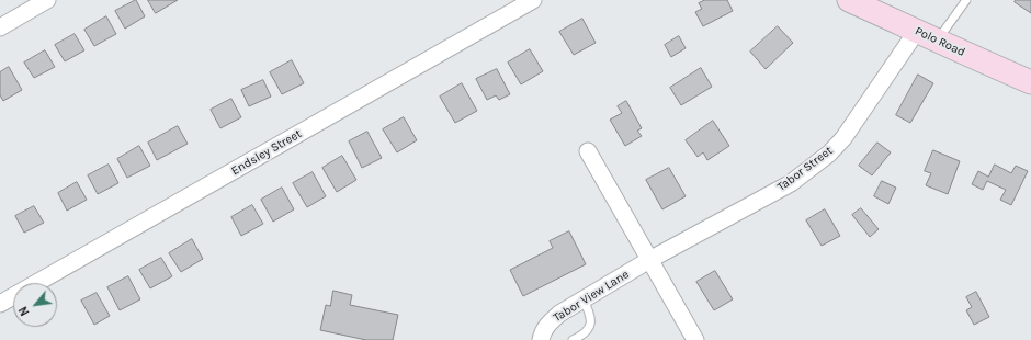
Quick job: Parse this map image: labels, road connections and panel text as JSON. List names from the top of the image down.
{
  "streets": {
    "main road": ["Polo Road"],
    "street": ["Endsley Street", "Tabor Street", "Tabor View Lane"]
  },
  "crossings": [
    ["Polo Road", "Tabor Street"],
    ["Tabor Street", "Tabor View Lane"]
  ],
  "north": "bottom left"
}
